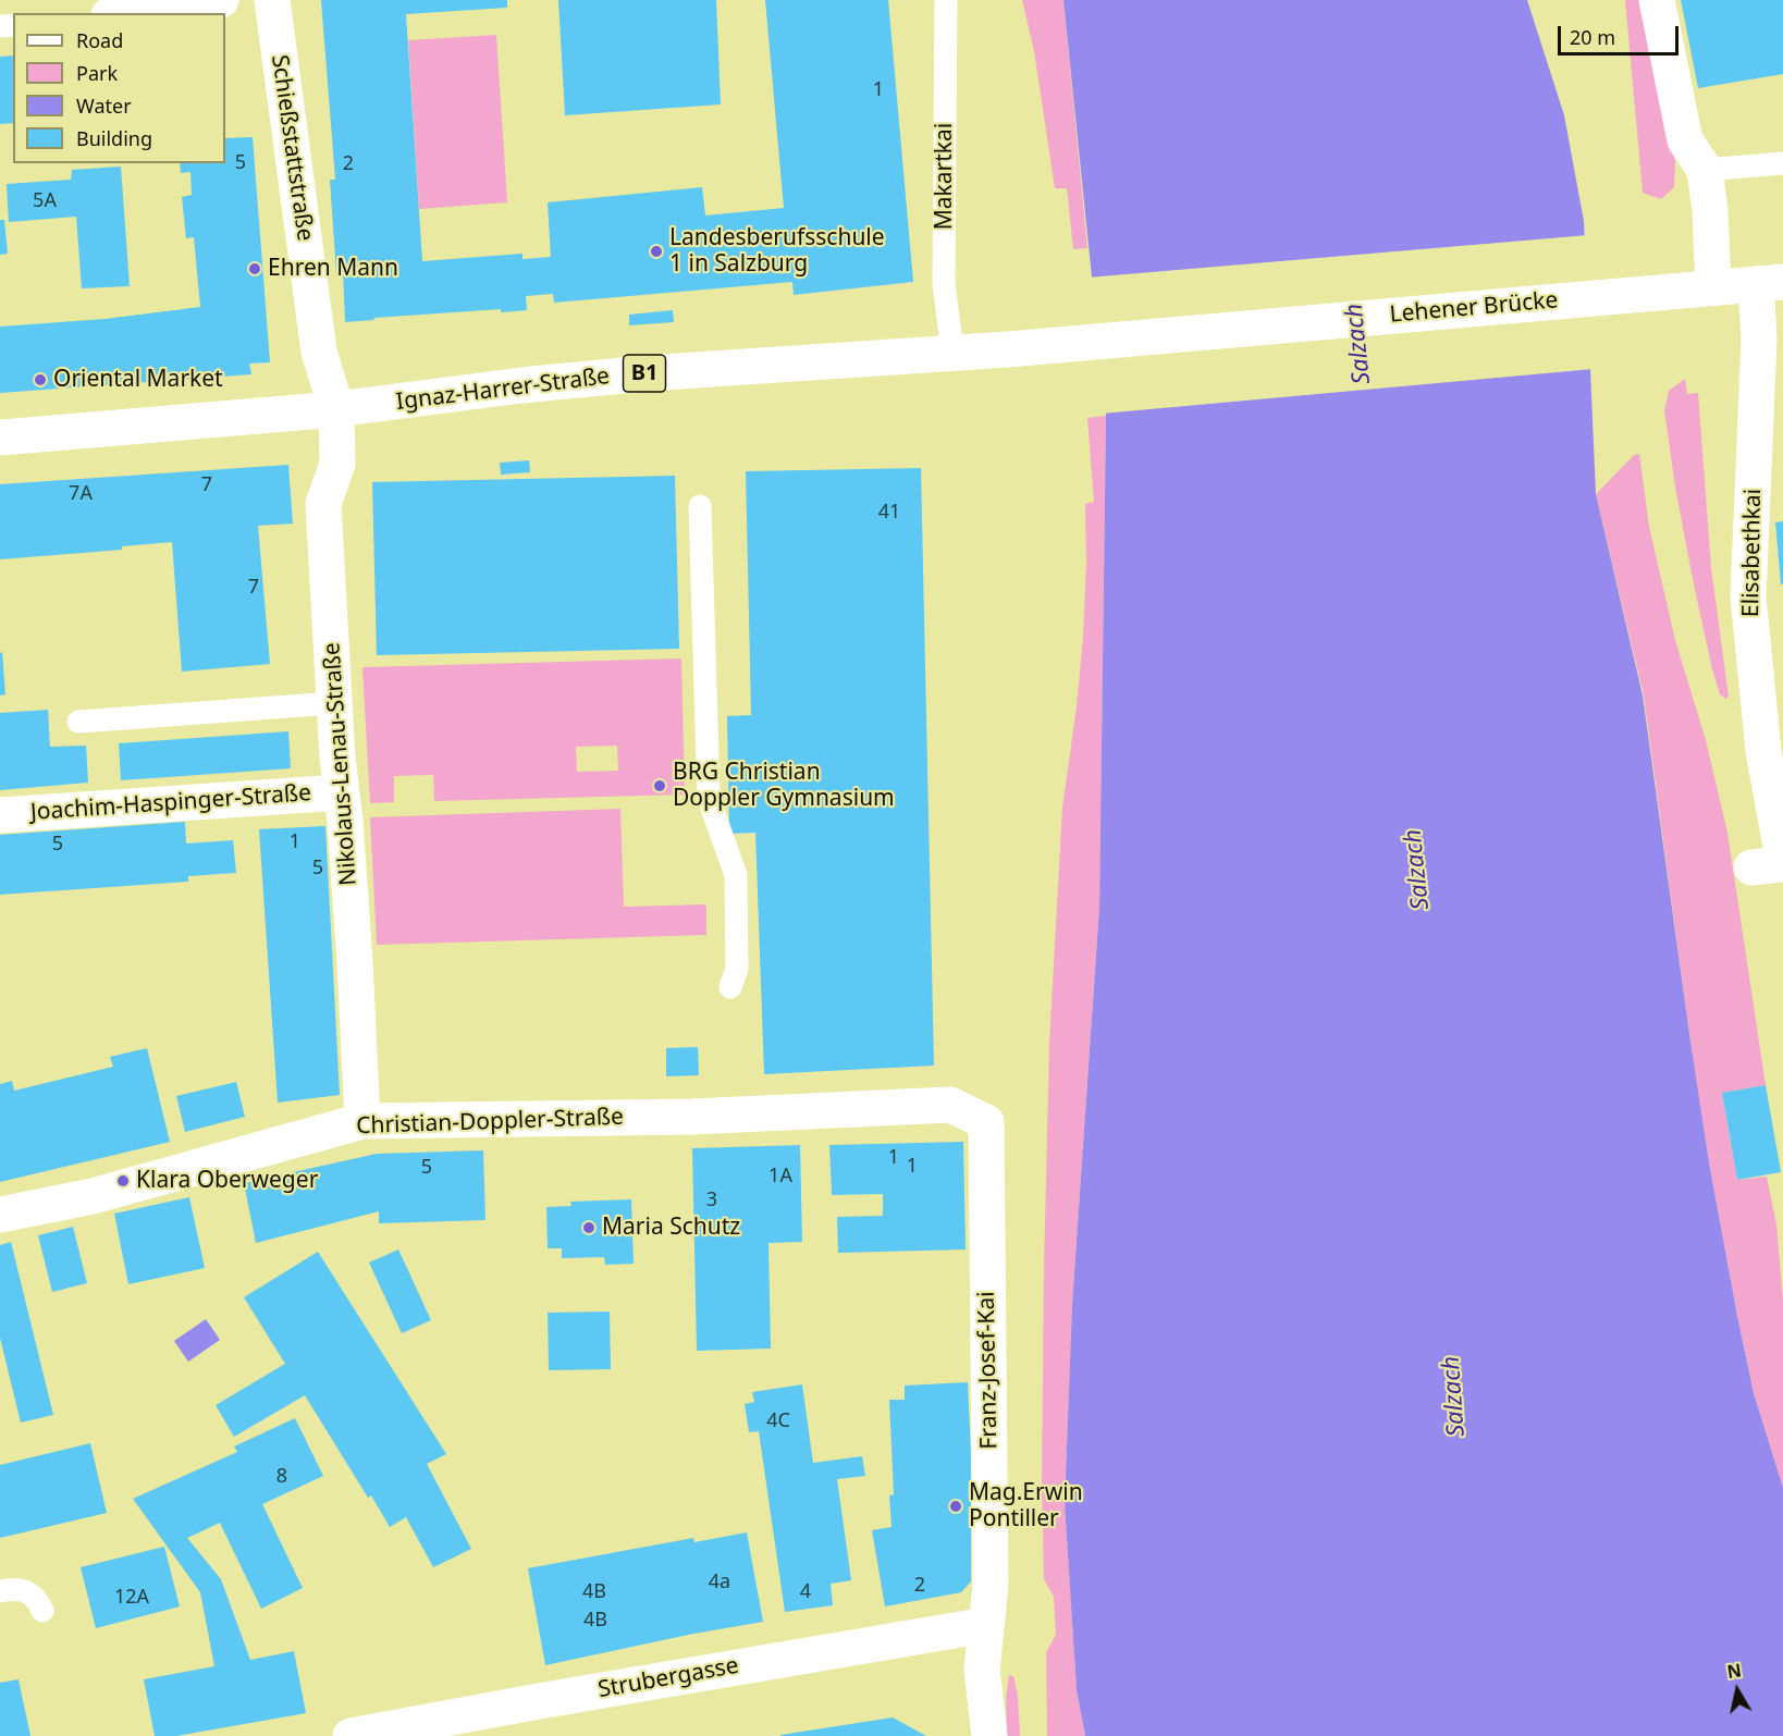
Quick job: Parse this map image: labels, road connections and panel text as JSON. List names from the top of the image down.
{
  "streets": {
    "street": [
      "Schießstattstraße",
      "Lehener Brücke",
      "B1",
      "Ignaz-Harrer-Straße",
      "Elisabethkai",
      "Nikolaus-Lenau-Straße",
      "Joachim-Haspinger-Straße",
      "Christian-Doppler-Straße",
      "Franz-Josef-Kai",
      "Strubergasse"
    ],
    "lane": ["Makartkai"]
  },
  "crossings": [
    ["Schießstattstraße", "Ignaz-Harrer-Straße"],
    ["Schießstattstraße", "Nikolaus-Lenau-Straße"],
    ["Makartkai", "Ignaz-Harrer-Straße"],
    ["Lehener Brücke", "B1"],
    ["Lehener Brücke", "Ignaz-Harrer-Straße"],
    ["B1", "Elisabethkai"],
    ["Ignaz-Harrer-Straße", "Nikolaus-Lenau-Straße"],
    ["Nikolaus-Lenau-Straße", "Joachim-Haspinger-Straße"],
    ["Nikolaus-Lenau-Straße", "Christian-Doppler-Straße"],
    ["Christian-Doppler-Straße", "Franz-Josef-Kai"],
    ["Franz-Josef-Kai", "Strubergasse"]
  ],
  "water": ["Salzach"],
  "places": [
    "Landesberufsschule 1 in Salzburg",
    "Ehren Mann",
    "Oriental Market",
    "BRG Christian Doppler Gymnasium",
    "Klara Oberweger",
    "Maria Schutz",
    "Mag.Erwin Pontiller"
  ],
  "house_numbers": [
    "1",
    "5",
    "2",
    "5A",
    "7",
    "7A",
    "41",
    "7",
    "1",
    "5",
    "5",
    "1",
    "1",
    "5",
    "1A",
    "3",
    "4C",
    "8",
    "4a",
    "2",
    "4B",
    "4",
    "12A",
    "4B"
  ],
  "legend": [
    "Road",
    "Park",
    "Water",
    "Building"
  ],
  "scale_bar": "20 m",
  "north": "top"
}
